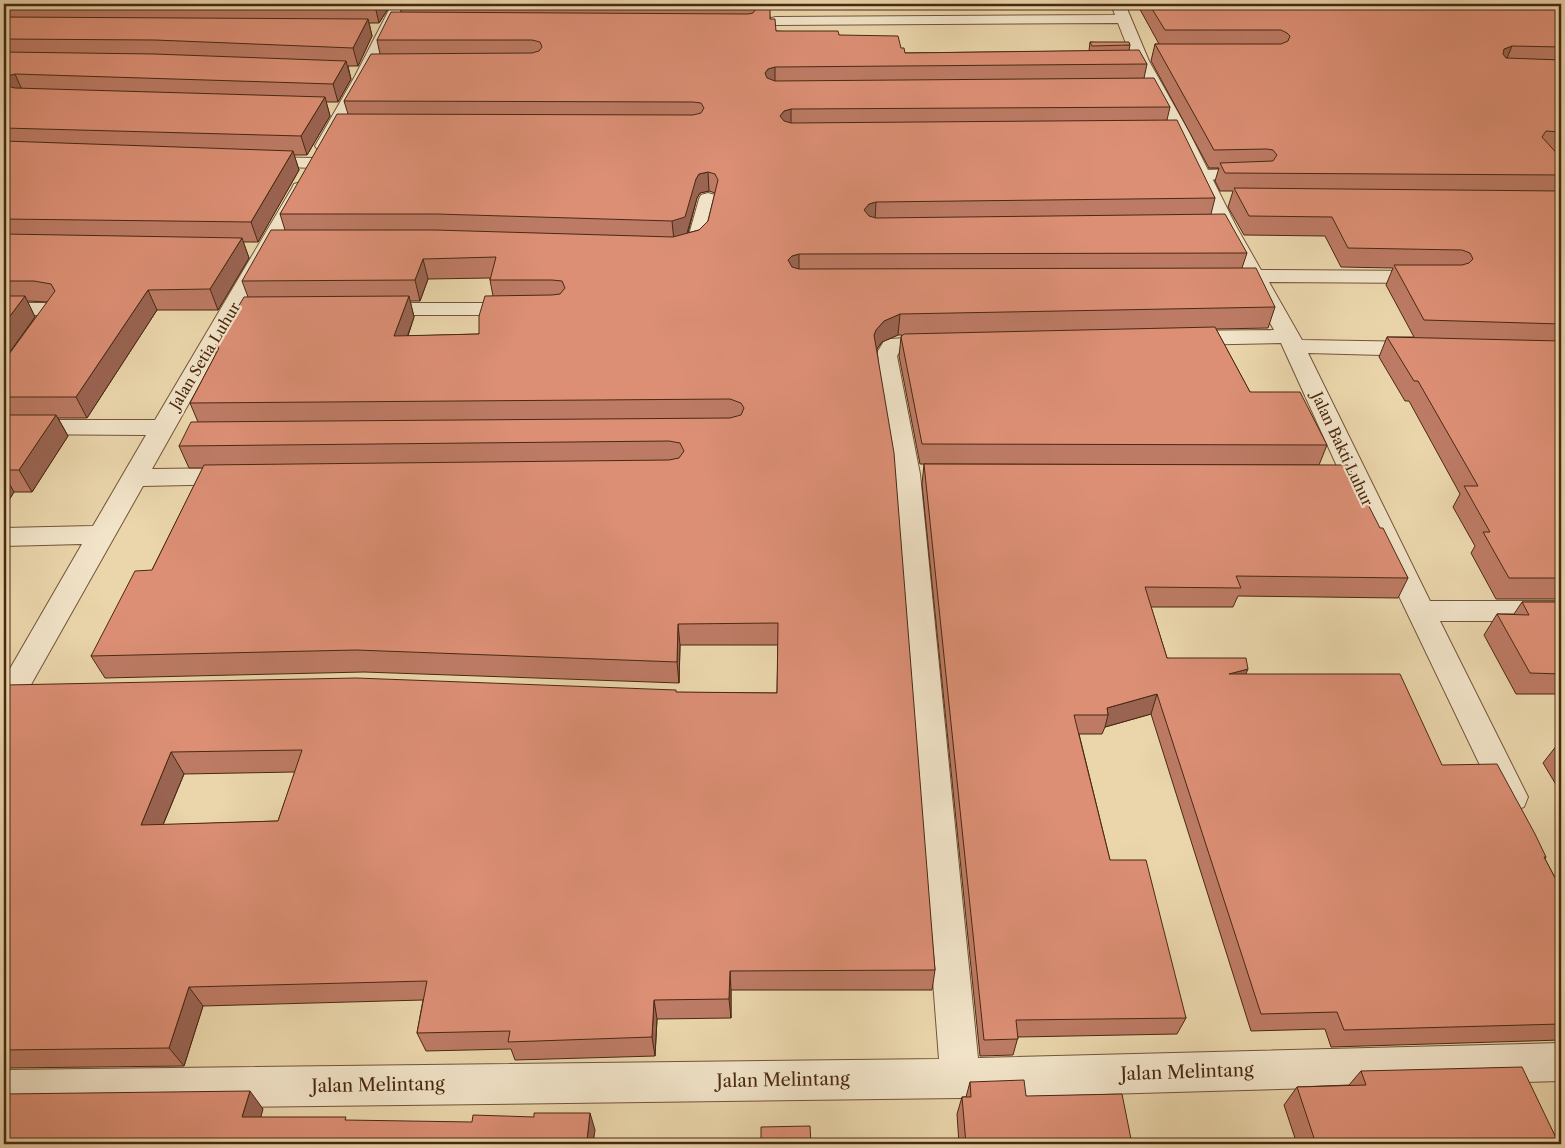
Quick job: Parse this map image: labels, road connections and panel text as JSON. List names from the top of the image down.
{
  "streets": {
    "street": ["Jalan Setia Luhur", "Jalan Bakti Luhur", "Jalan Melintang"]
  }
}
